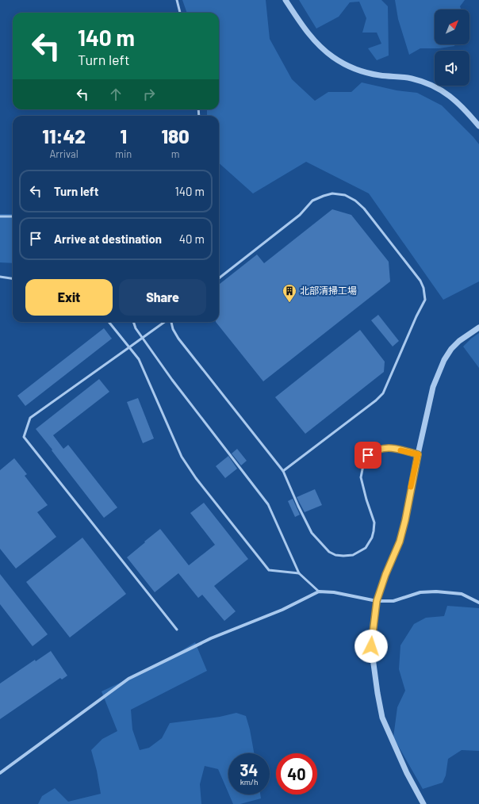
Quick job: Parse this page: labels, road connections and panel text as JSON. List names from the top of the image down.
{
  "places": {
    "building": ["北部清掃工場"]
  },
  "north": "top right",
  "page": {
    "turn": ["140 m", "Turn left"],
    "eta": [
      "11:42",
      "Arrival",
      "1",
      "min",
      "180",
      "m"
    ],
    "list": [
      {
        "name": "Turn left",
        "value": "140 m"
      },
      {
        "name": "Arrive at destination",
        "value": "40 m"
      }
    ],
    "buttons": ["Exit", "Share"],
    "speed": "34 km/h",
    "limit": "40"
  }
}
